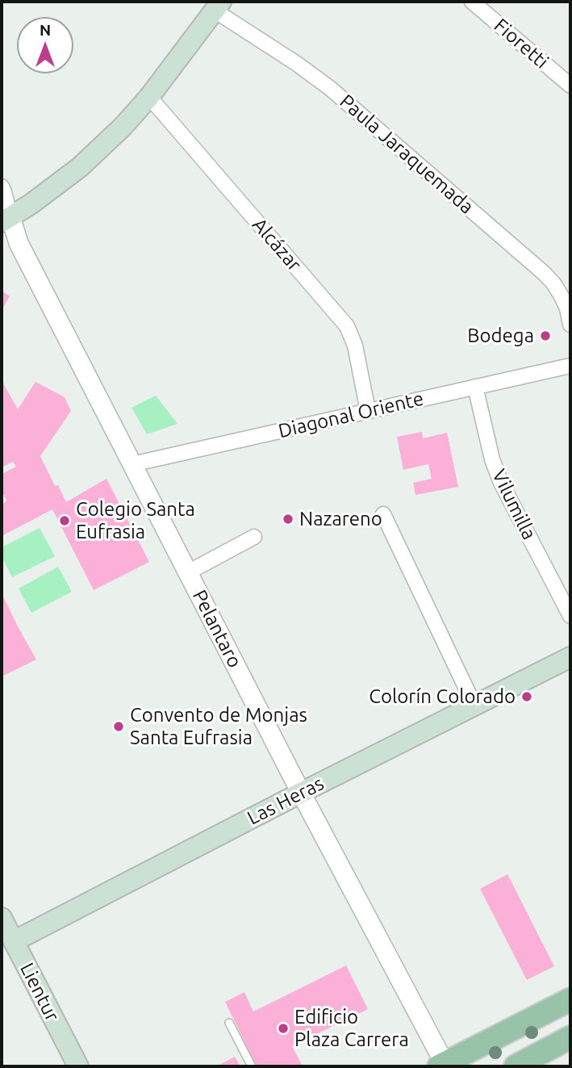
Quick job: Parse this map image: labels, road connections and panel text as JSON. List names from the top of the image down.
{
  "streets": {
    "main road": ["Las Heras", "Lientur"],
    "street": [
      "Fioretti",
      "Paula Jaraquemada",
      "Alcázar",
      "Diagonal Oriente",
      "Vilumilla",
      "Pelantaro"
    ]
  },
  "crossings": [
    ["Alcázar", "Diagonal Oriente"],
    ["Diagonal Oriente", "Vilumilla"],
    ["Diagonal Oriente", "Pelantaro"],
    ["Pelantaro", "Las Heras"],
    ["Las Heras", "Lientur"]
  ],
  "places": [
    "Bodega",
    "Nazareno",
    "Colegio Santa Eufrasia",
    "Colorín Colorado",
    "Convento de Monjas Santa Eufrasia",
    "Edificio Plaza Carrera"
  ],
  "north": "top"
}
